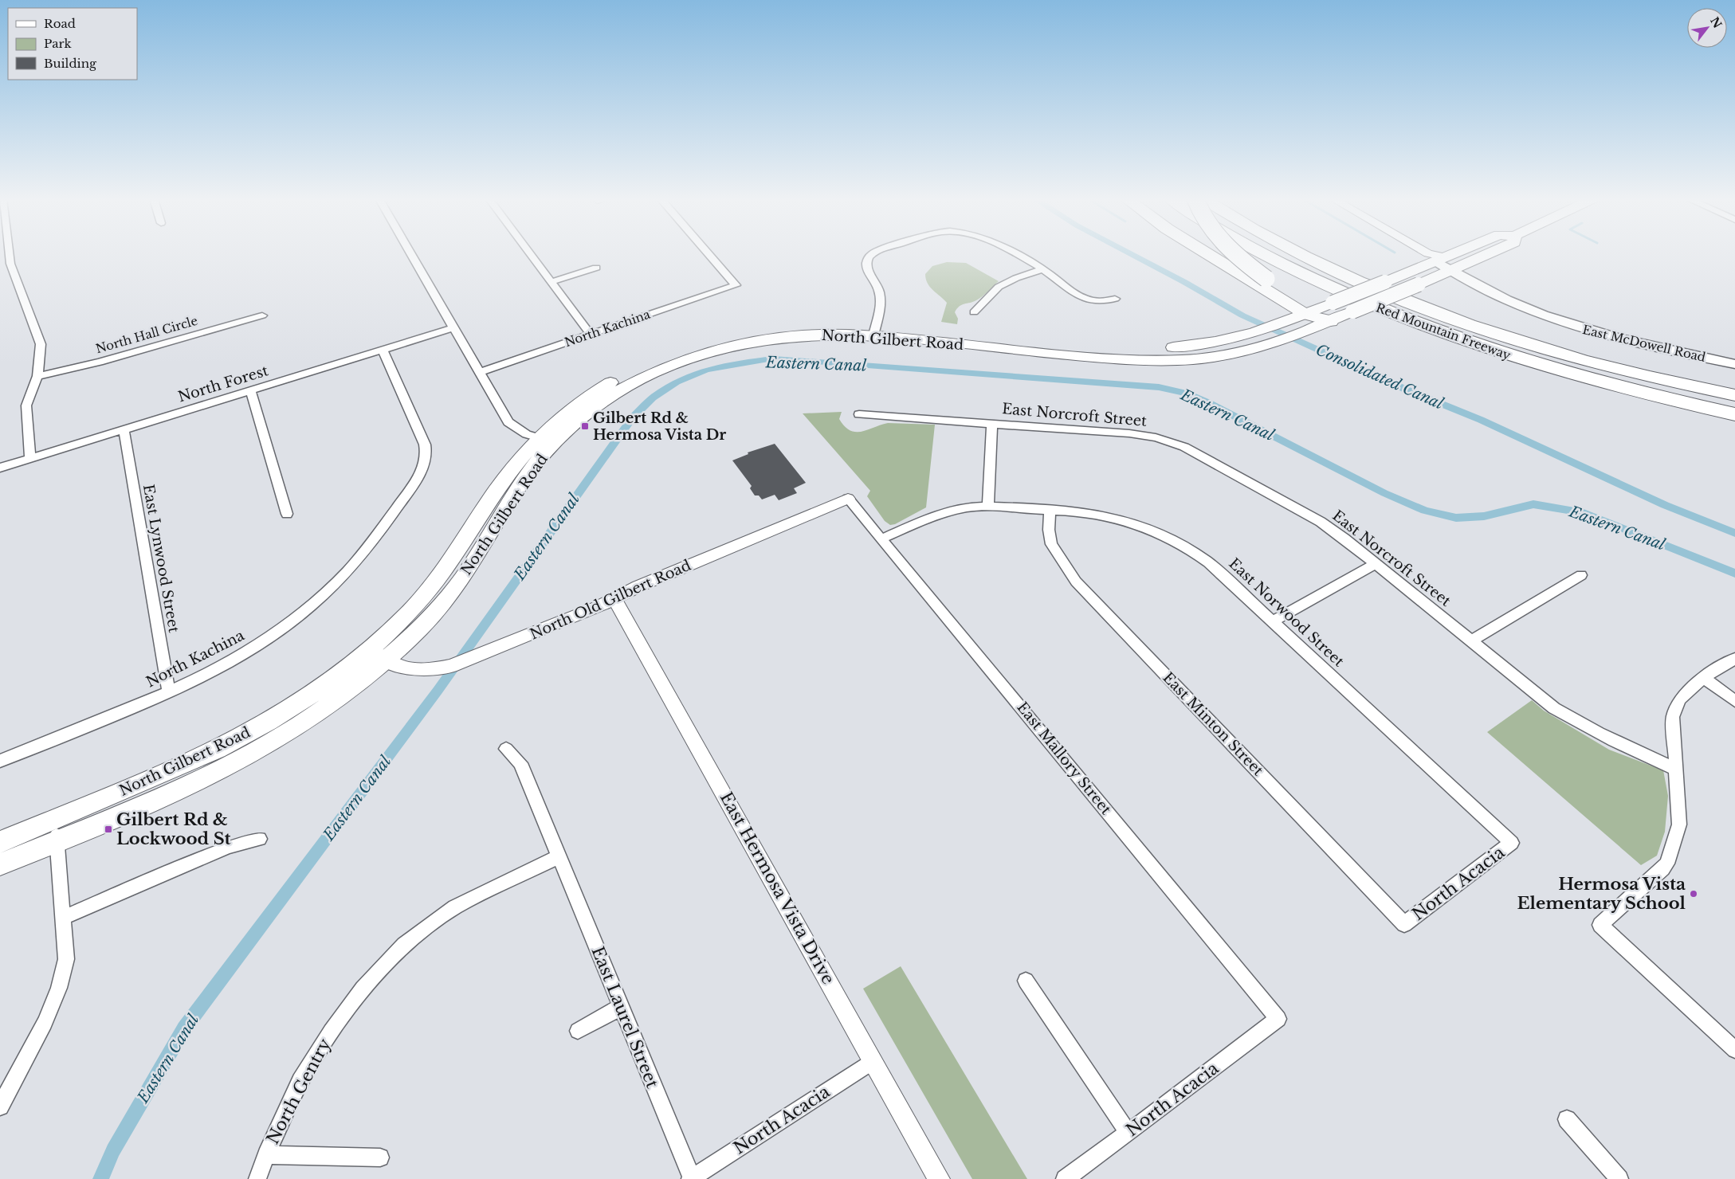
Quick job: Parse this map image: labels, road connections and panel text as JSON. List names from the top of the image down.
{
  "streets": {
    "highway": ["Red Mountain Freeway"],
    "main road": ["North Gilbert Road", "East McDowell Road"],
    "street": [
      "North Kachina",
      "North Hall Circle",
      "North Forest",
      "East Norcroft Street",
      "East Lynwood Street",
      "North Old Gilbert Road",
      "East Norwood Street",
      "East Minton Street",
      "East Mallory Street",
      "North Acacia",
      "East Hermosa Vista Drive",
      "East Laurel Street",
      "North Gentry"
    ]
  },
  "crossings": [
    ["North Kachina", "North Forest"],
    ["North Kachina", "East Lynwood Street"],
    ["North Gilbert Road", "East McDowell Road"],
    ["North Gilbert Road", "North Old Gilbert Road"],
    ["North Forest", "East Lynwood Street"],
    ["North Old Gilbert Road", "East Mallory Street"],
    ["North Old Gilbert Road", "East Hermosa Vista Drive"],
    ["East Norwood Street", "East Minton Street"],
    ["East Norwood Street", "East Mallory Street"],
    ["East Norwood Street", "North Acacia"],
    ["East Minton Street", "North Acacia"],
    ["East Mallory Street", "North Acacia"],
    ["North Acacia", "East Hermosa Vista Drive"],
    ["North Acacia", "East Laurel Street"],
    ["East Laurel Street", "North Gentry"]
  ],
  "water": ["Eastern Canal", "Consolidated Canal"],
  "places": {
    "transit": ["Gilbert Rd & Hermosa Vista Dr", "Gilbert Rd & Lockwood St"],
    "other": ["Hermosa Vista Elementary School"]
  },
  "legend": ["Road", "Park", "Building"],
  "north": "top right"
}
